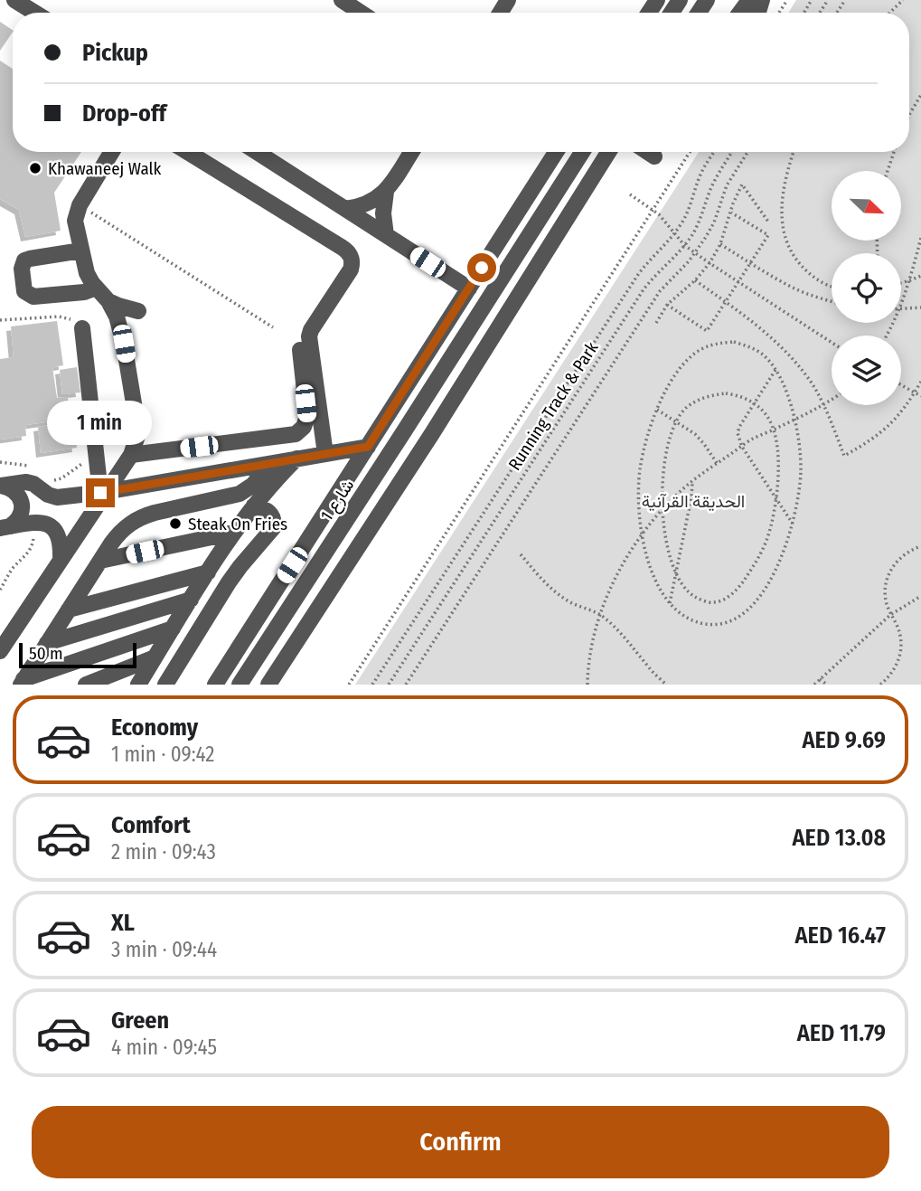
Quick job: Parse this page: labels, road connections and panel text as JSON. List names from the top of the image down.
{
  "streets": {
    "street": ["شارع 1"],
    "path": ["Running Track & Park"]
  },
  "parks": ["الحديقة القرآنية"],
  "places": ["Khawaneej Walk", "Steak On Fries"],
  "scale_bar": "50 m",
  "north": "bottom right",
  "page": {
    "banner": ["Pickup", "Drop-off"],
    "bubble": "1 min",
    "scale": "50 m",
    "list": [
      {
        "name": "Economy",
        "note": "1 min · 09:42",
        "value": "AED 9.69"
      },
      {
        "name": "Comfort",
        "note": "2 min · 09:43",
        "value": "AED 13.08"
      },
      {
        "name": "XL",
        "note": "3 min · 09:44",
        "value": "AED 16.47"
      },
      {
        "name": "Green",
        "note": "4 min · 09:45",
        "value": "AED 11.79"
      }
    ],
    "buttons": "Confirm"
  }
}
